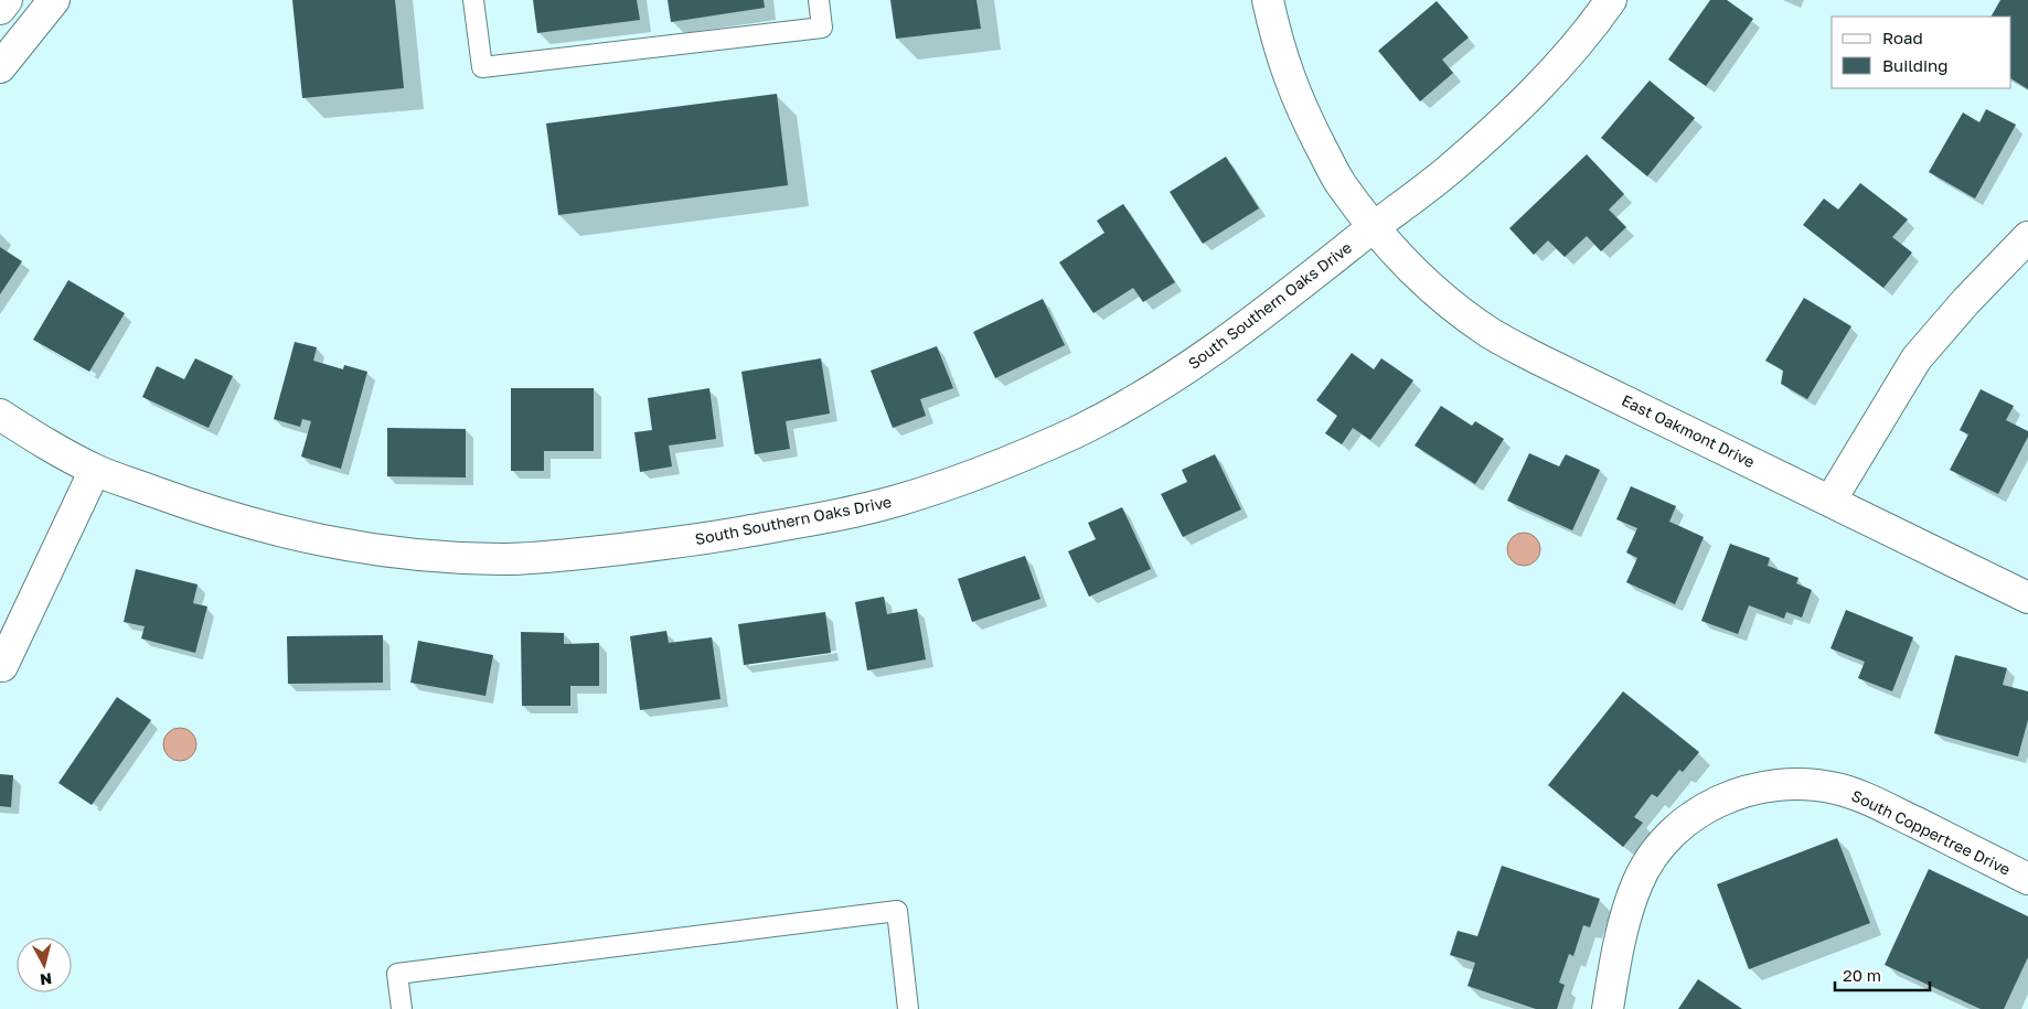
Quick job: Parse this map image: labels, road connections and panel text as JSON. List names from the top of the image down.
{
  "streets": {
    "street": ["South Southern Oaks Drive", "East Oakmont Drive", "South Coppertree Drive"]
  },
  "crossings": [
    ["South Southern Oaks Drive", "East Oakmont Drive"]
  ],
  "legend": ["Road", "Building"],
  "scale_bar": "20 m",
  "north": "bottom"
}
